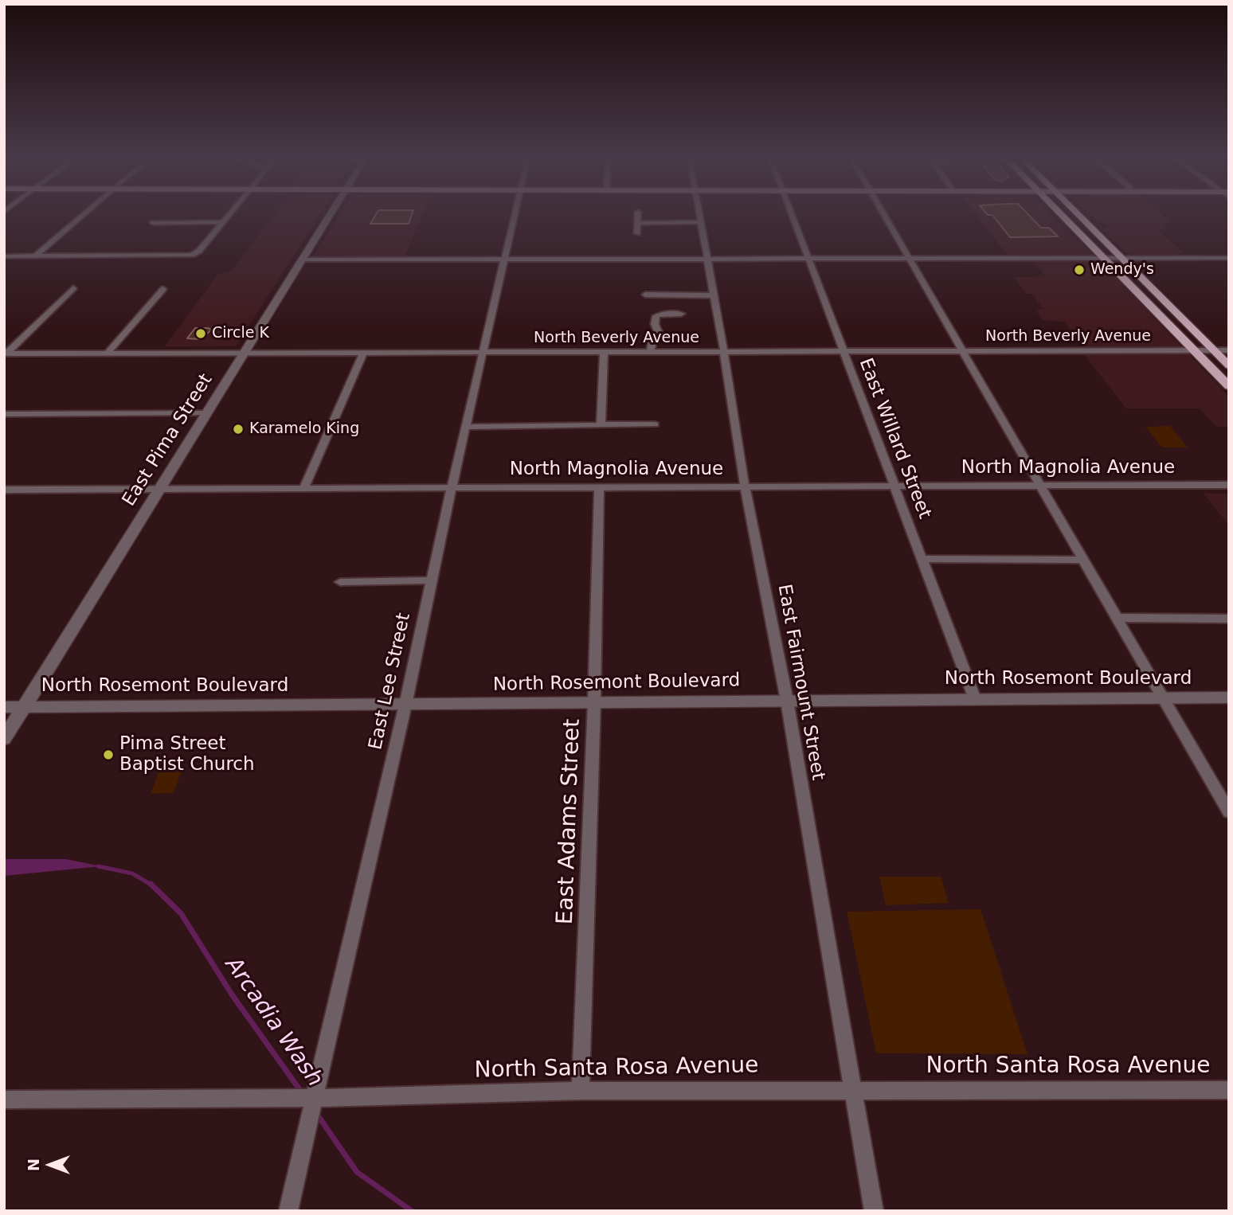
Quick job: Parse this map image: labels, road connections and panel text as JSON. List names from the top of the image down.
{
  "streets": {
    "street": [
      "North Beverly Avenue",
      "East Willard Street",
      "East Pima Street",
      "North Magnolia Avenue",
      "North Rosemont Boulevard",
      "East Lee Street",
      "East Fairmount Street",
      "East Adams Street",
      "North Santa Rosa Avenue"
    ]
  },
  "crossings": [
    ["North Beverly Avenue", "East Willard Street"],
    ["North Beverly Avenue", "East Pima Street"],
    ["North Beverly Avenue", "East Lee Street"],
    ["North Beverly Avenue", "East Fairmount Street"],
    ["East Willard Street", "North Magnolia Avenue"],
    ["East Willard Street", "North Rosemont Boulevard"],
    ["East Pima Street", "North Magnolia Avenue"],
    ["East Pima Street", "North Rosemont Boulevard"],
    ["North Magnolia Avenue", "East Lee Street"],
    ["North Magnolia Avenue", "East Fairmount Street"],
    ["North Magnolia Avenue", "East Adams Street"],
    ["North Rosemont Boulevard", "East Lee Street"],
    ["North Rosemont Boulevard", "East Fairmount Street"],
    ["North Rosemont Boulevard", "East Adams Street"],
    ["East Lee Street", "North Santa Rosa Avenue"],
    ["East Fairmount Street", "North Santa Rosa Avenue"],
    ["East Adams Street", "North Santa Rosa Avenue"]
  ],
  "water": ["Arcadia Wash"],
  "places": [
    "Wendy's",
    "Circle K",
    "Karamelo King",
    "Pima Street Baptist Church"
  ],
  "north": "left"
}
